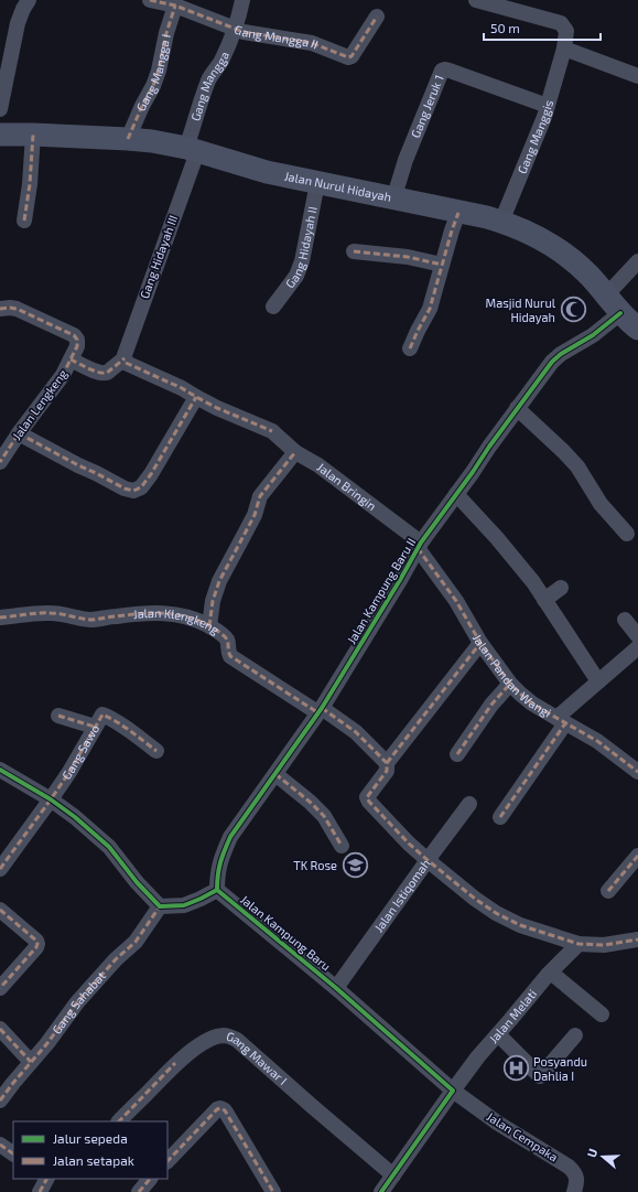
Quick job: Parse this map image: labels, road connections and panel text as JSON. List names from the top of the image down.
{
  "streets": {
    "street": [
      "Gang Mangga II",
      "Gang Mangga I",
      "Gang Mangga",
      "Gang Jeruk 1",
      "Gang Manggis",
      "Jalan Nurul Hidayah",
      "Gang Hidayah II",
      "Gang Hidayah III",
      "Jalan Lengkeng",
      "Jalan Bringin",
      "Jalan Kampung Baru II",
      "Jalan Klengkeng",
      "Jalan Pandan Wangi",
      "Gang Sawo",
      "Jalan Istiqomah",
      "Jalan Kampung Baru",
      "Gang Sahabat",
      "Jalan Melati",
      "Gang Mawar I",
      "Jalan Cempaka"
    ]
  },
  "crossings": [
    ["Gang Mangga II", "Gang Mangga I"],
    ["Gang Mangga II", "Gang Mangga"],
    ["Gang Mangga I", "Jalan Nurul Hidayah"],
    ["Gang Mangga", "Jalan Nurul Hidayah"],
    ["Gang Mangga", "Gang Hidayah III"],
    ["Gang Jeruk 1", "Gang Manggis"],
    ["Gang Jeruk 1", "Jalan Nurul Hidayah"],
    ["Gang Manggis", "Jalan Nurul Hidayah"],
    ["Jalan Nurul Hidayah", "Gang Hidayah II"],
    ["Jalan Nurul Hidayah", "Gang Hidayah III"],
    ["Jalan Nurul Hidayah", "Jalan Kampung Baru II"],
    ["Gang Hidayah III", "Jalan Bringin"],
    ["Jalan Bringin", "Jalan Kampung Baru II"],
    ["Jalan Bringin", "Jalan Pandan Wangi"],
    ["Jalan Kampung Baru II", "Jalan Klengkeng"],
    ["Jalan Kampung Baru II", "Jalan Pandan Wangi"],
    ["Jalan Kampung Baru II", "Jalan Kampung Baru"],
    ["Jalan Istiqomah", "Jalan Kampung Baru"],
    ["Jalan Kampung Baru", "Jalan Melati"],
    ["Jalan Kampung Baru", "Jalan Cempaka"],
    ["Jalan Melati", "Jalan Cempaka"]
  ],
  "places": {
    "mosque": ["Masjid Nurul Hidayah"],
    "school or university": ["TK Rose"],
    "hospital": ["Posyandu Dahlia I"]
  },
  "legend": ["Jalur sepeda", "Jalan setapak"],
  "scale_bar": "50 m",
  "north": "left"
}
